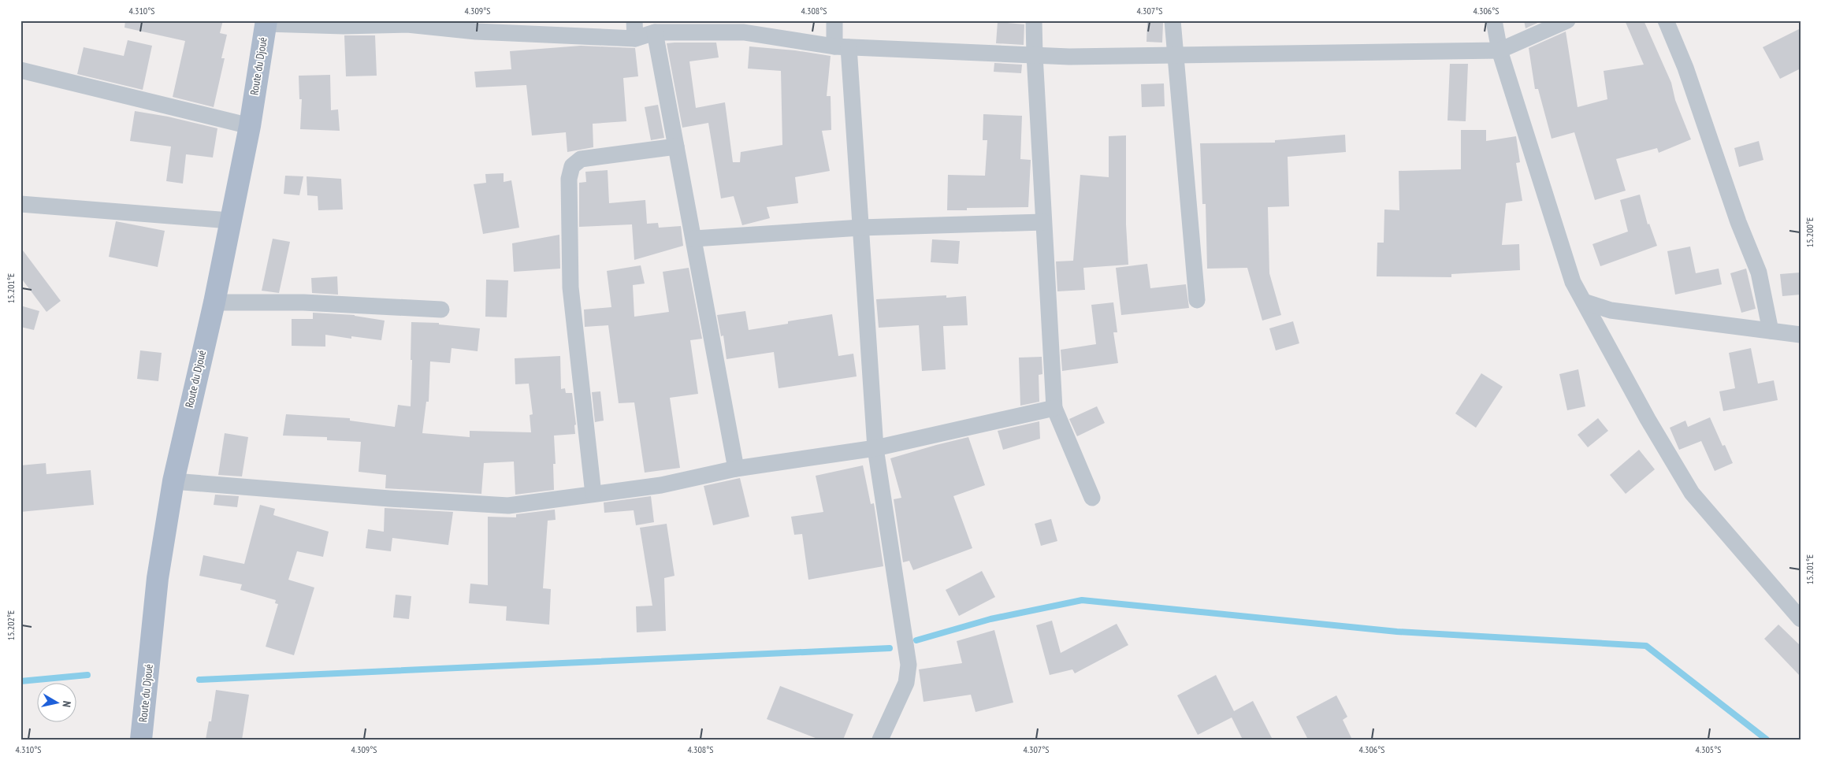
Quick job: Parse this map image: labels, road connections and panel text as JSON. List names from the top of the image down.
{
  "streets": {
    "main road": ["Route du Djoué"]
  },
  "north": "right",
  "coordinates": [
    "4.310°S",
    "4.309°S",
    "4.308°S",
    "4.307°S",
    "4.306°S",
    "15.200°E",
    "15.201°E",
    "15.202°E",
    "4.305°S"
  ]
}
